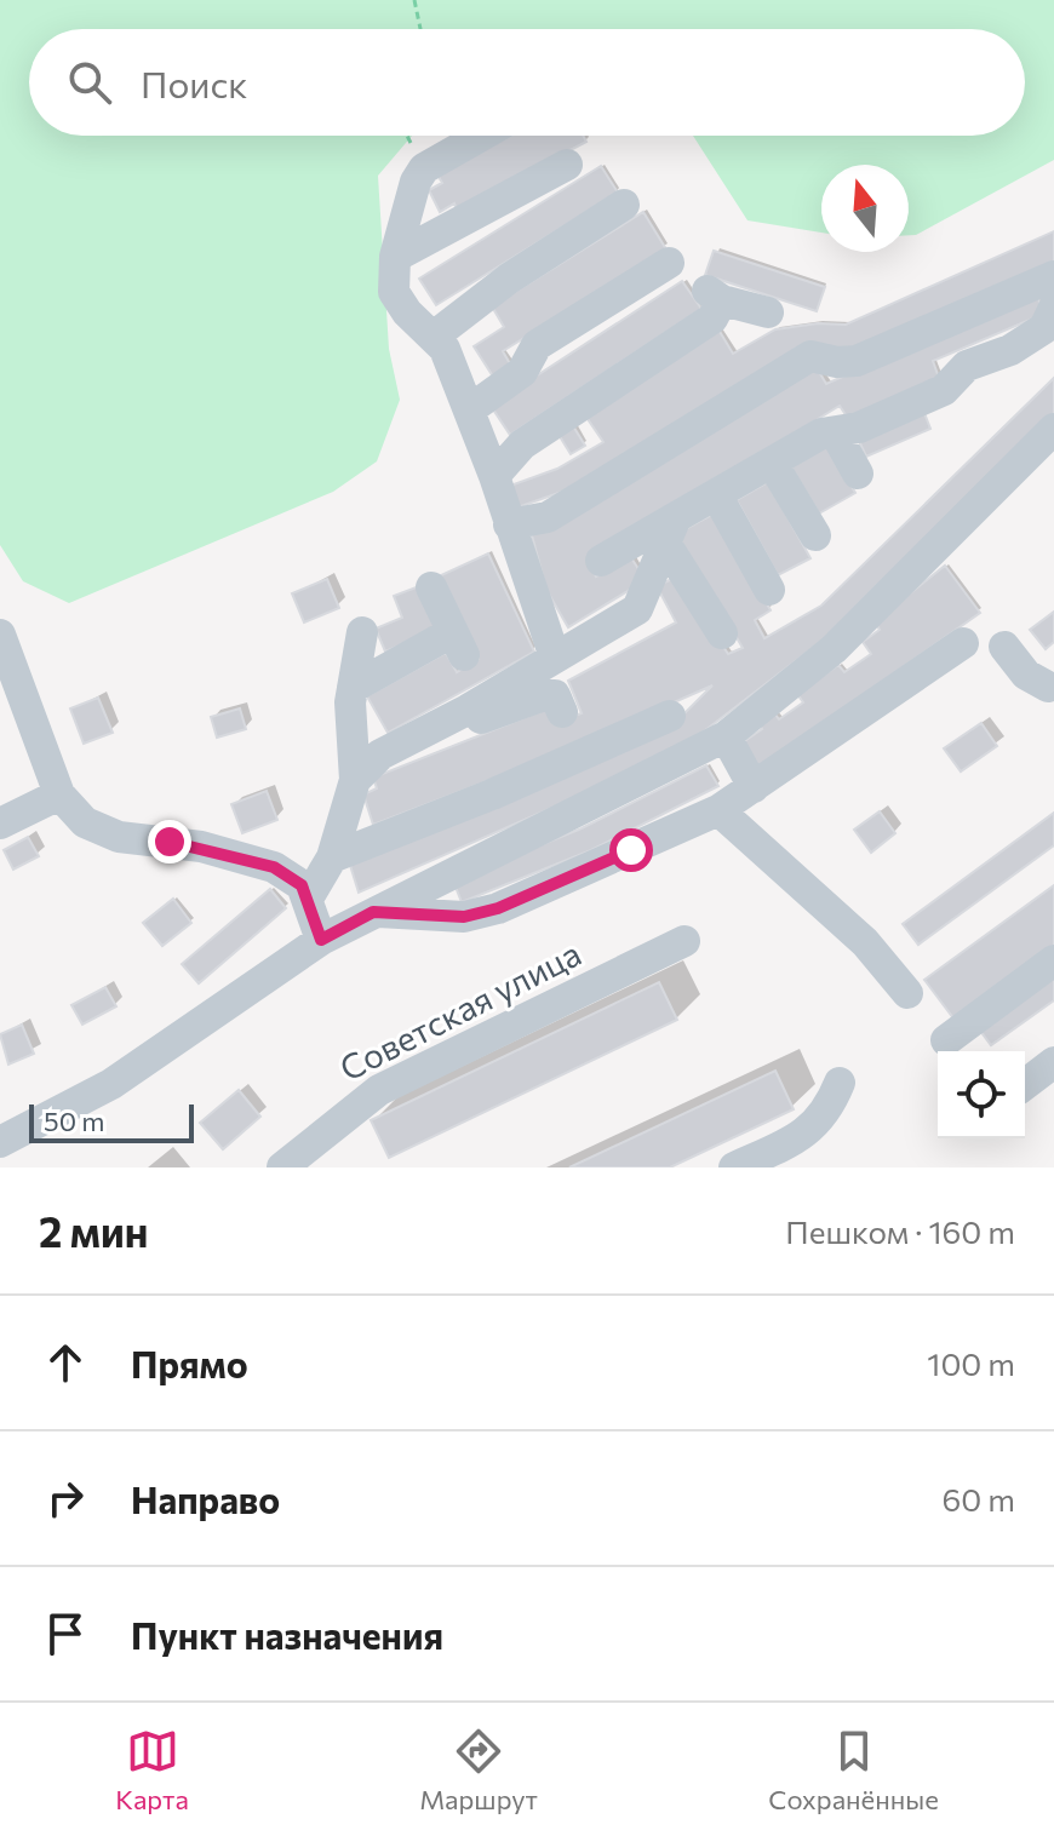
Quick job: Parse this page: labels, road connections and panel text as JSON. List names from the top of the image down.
{
  "streets": {
    "street": ["Советская улица"]
  },
  "scale_bar": "50 m",
  "north": "top",
  "page": {
    "search": "Поиск",
    "scale": "50 m",
    "heading": ["2 мин", "Пешком · 160 m"],
    "list": [
      ["Прямо", "100 m"],
      ["Направо", "60 m"],
      "Пункт назначения"
    ],
    "nav": ["Карта", "Маршрут", "Сохранённые"]
  }
}
